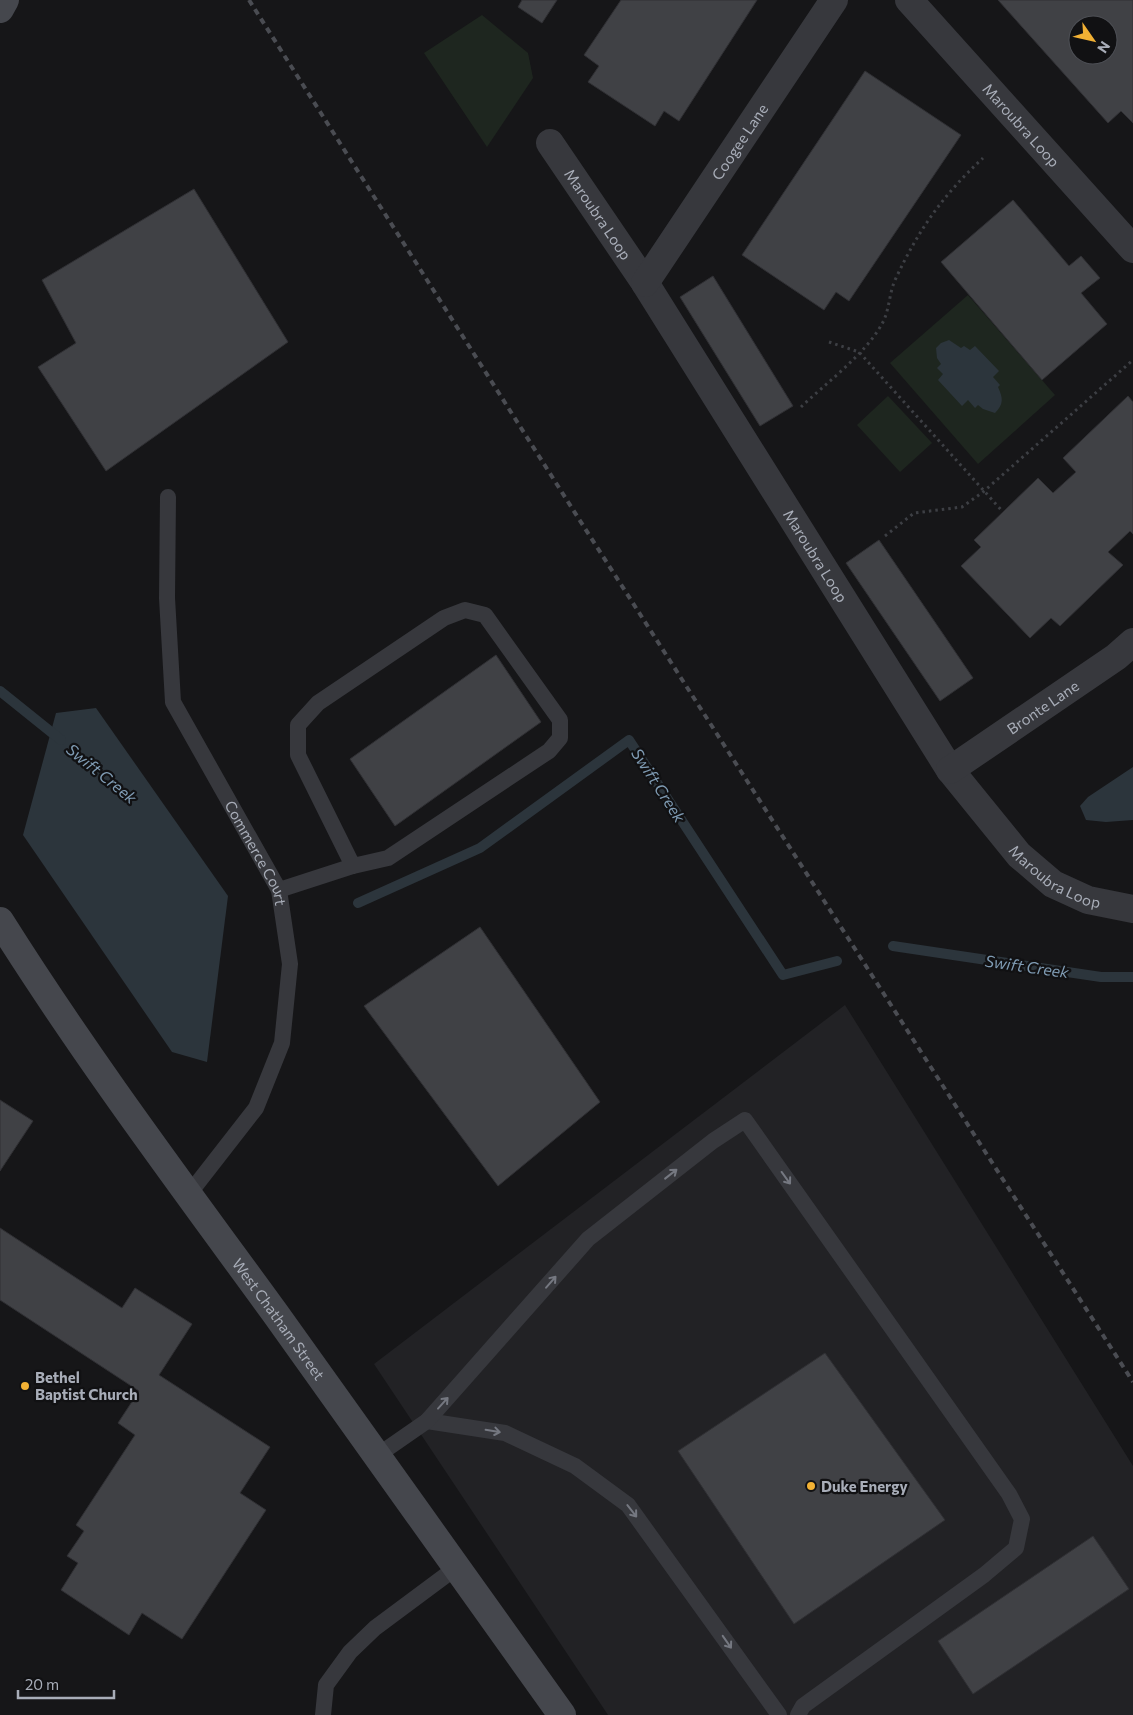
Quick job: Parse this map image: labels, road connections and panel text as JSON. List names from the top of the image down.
{
  "streets": {
    "street": [
      "Maroubra Loop",
      "Coogee Lane",
      "Bronte Lane",
      "West Chatham Street"
    ],
    "lane": ["Commerce Court"]
  },
  "crossings": [
    ["Maroubra Loop", "Coogee Lane"],
    ["Maroubra Loop", "Bronte Lane"],
    ["Commerce Court", "West Chatham Street"]
  ],
  "water": ["Swift Creek"],
  "places": ["Bethel Baptist Church", "Duke Energy"],
  "scale_bar": "20 m",
  "north": "bottom right"
}
